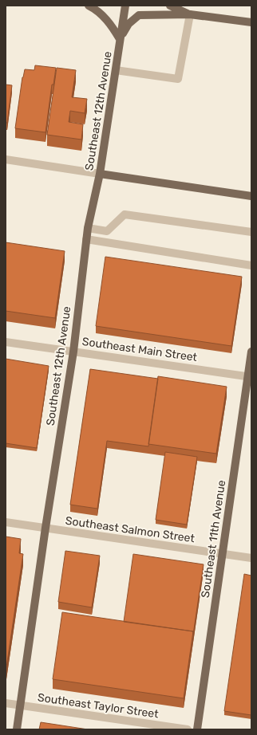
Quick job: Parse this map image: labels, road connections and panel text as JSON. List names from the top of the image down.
{
  "streets": {
    "main road": ["Southeast 12th Avenue", "Southeast 11th Avenue"],
    "street": ["Southeast Main Street", "Southeast Salmon Street", "Southeast Taylor Street"]
  },
  "crossings": [
    ["Southeast 12th Avenue", "Southeast Main Street"],
    ["Southeast 12th Avenue", "Southeast Salmon Street"],
    ["Southeast 12th Avenue", "Southeast Taylor Street"],
    ["Southeast Main Street", "Southeast 11th Avenue"],
    ["Southeast Salmon Street", "Southeast 11th Avenue"]
  ]
}
